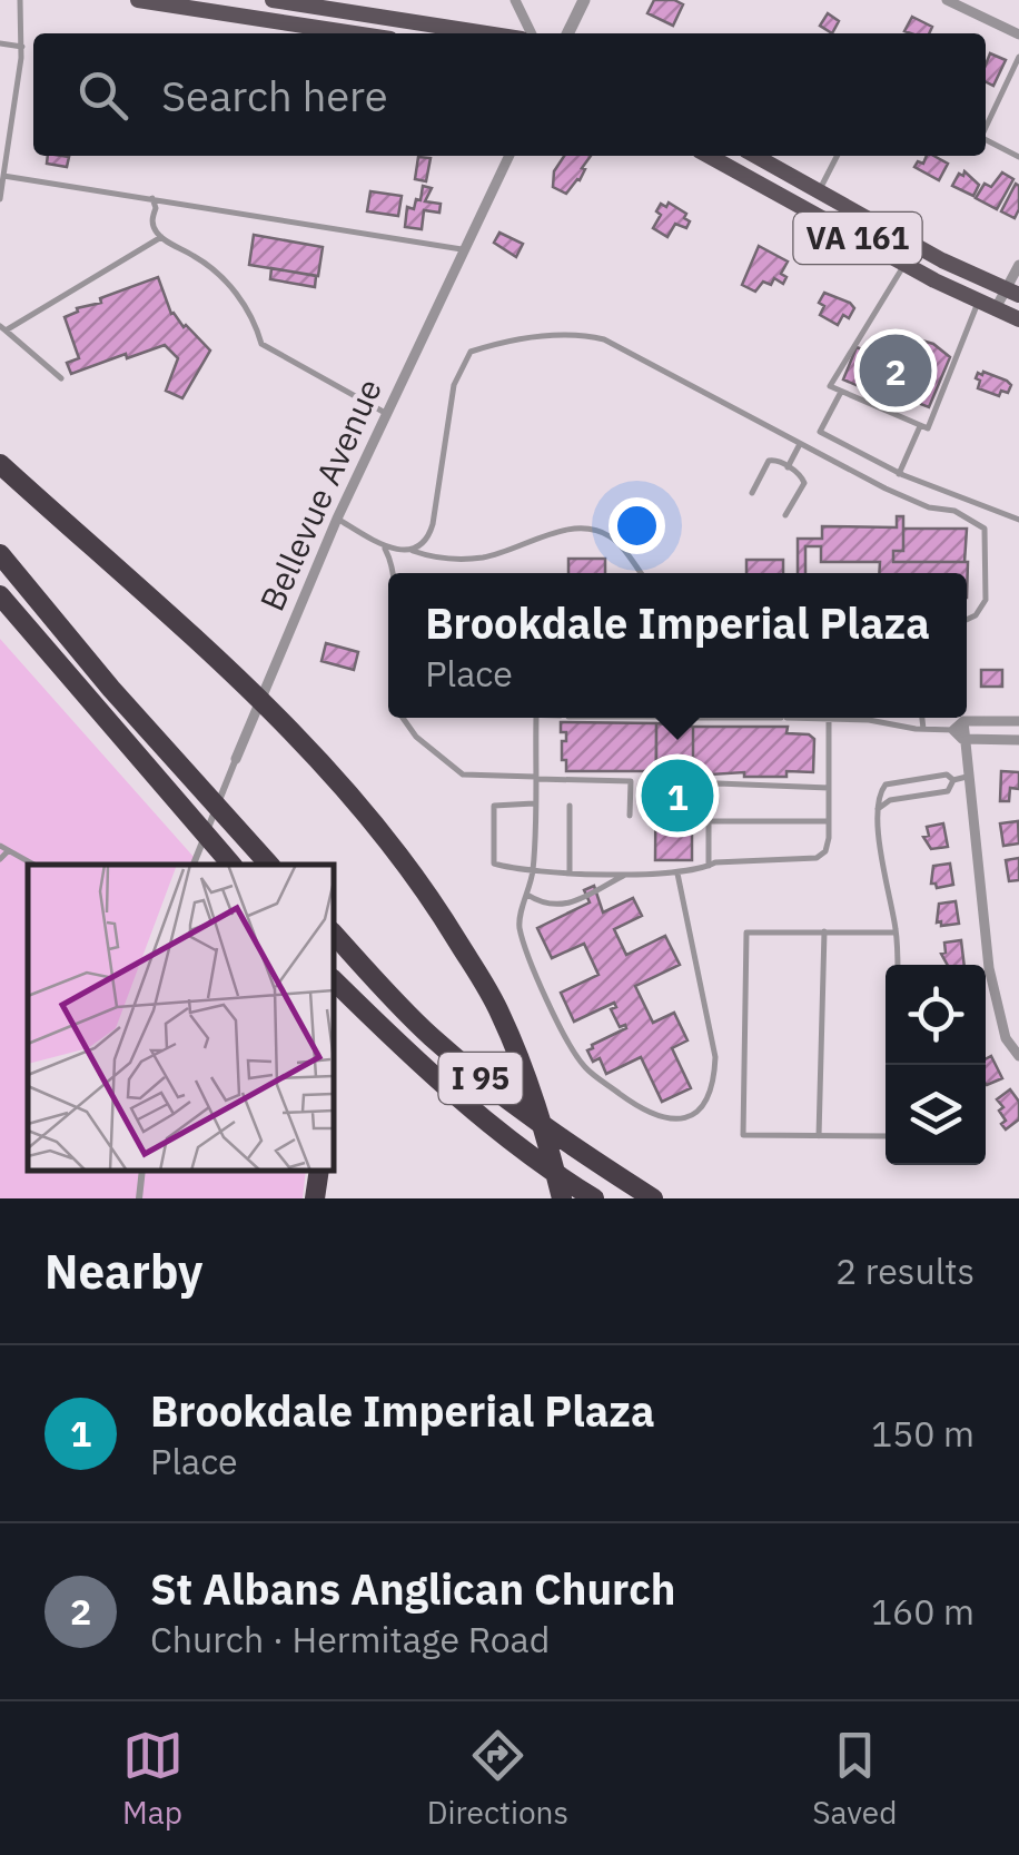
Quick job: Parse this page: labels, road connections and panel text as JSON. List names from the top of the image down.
{
  "streets": {
    "highway": ["I 95"],
    "main road": ["VA 161"],
    "street": ["Bellevue Avenue"]
  },
  "page": {
    "search": "Search here",
    "pins": ["2", "1"],
    "popup": ["Brookdale Imperial Plaza", "Place"],
    "heading": ["Nearby", "2 results"],
    "list": [
      {
        "mark": "1",
        "name": "Brookdale Imperial Plaza",
        "note": "Place",
        "value": "150 m"
      },
      {
        "mark": "2",
        "name": "St Albans Anglican Church",
        "note": "Church · Hermitage Road",
        "value": "160 m"
      }
    ],
    "nav": ["Map", "Directions", "Saved"]
  }
}
